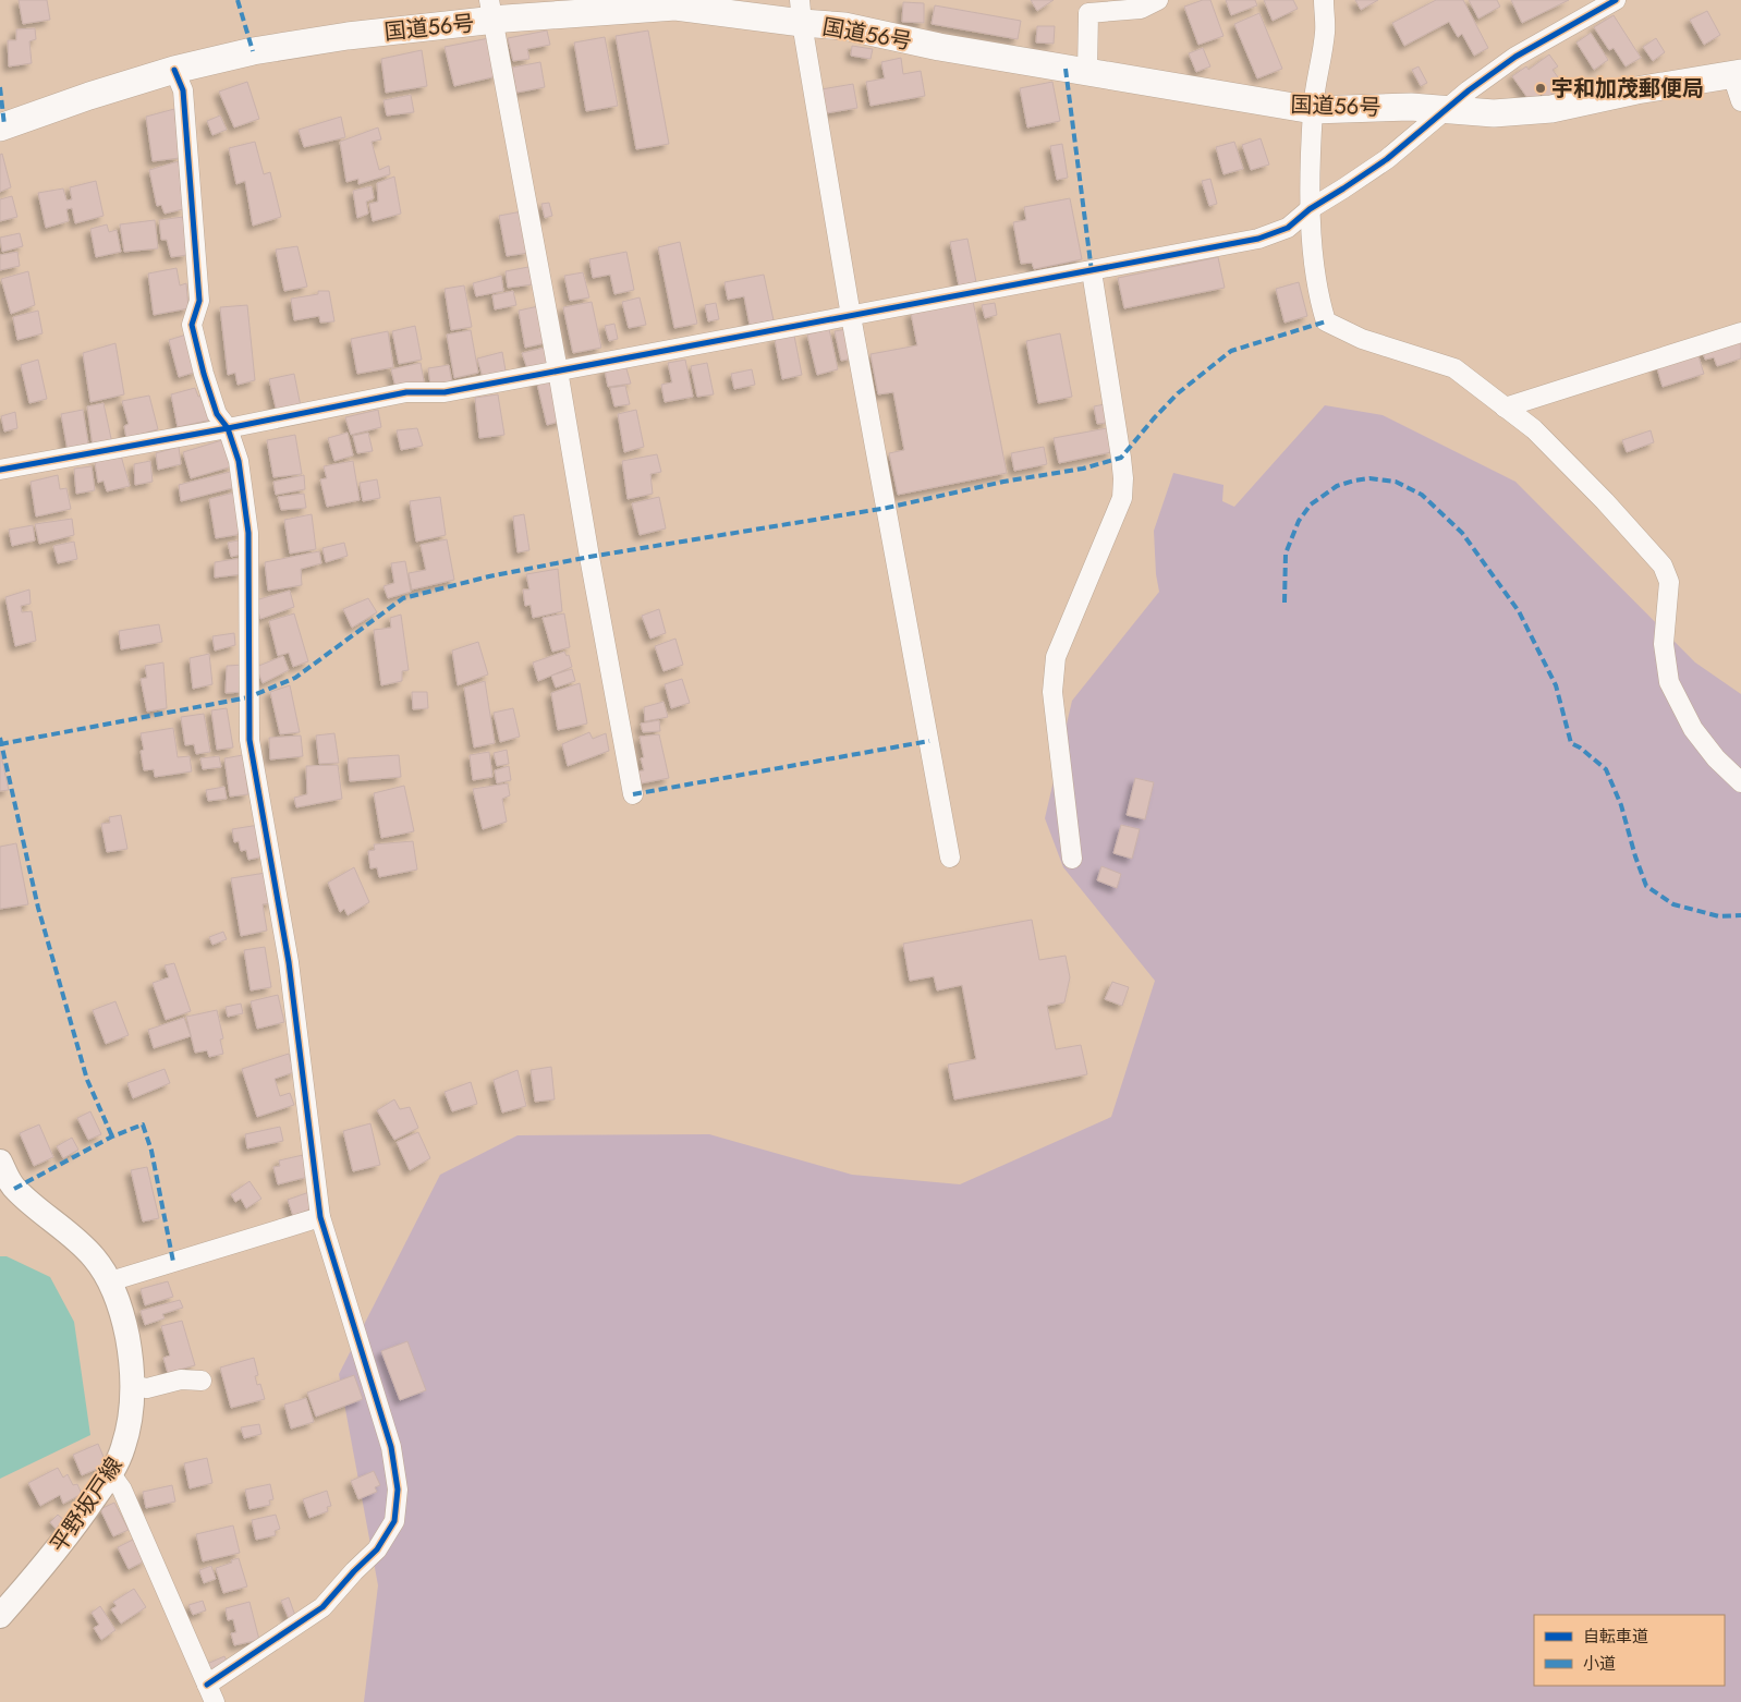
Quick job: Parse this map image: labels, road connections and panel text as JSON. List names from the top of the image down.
{
  "streets": {
    "highway": ["国道56号"],
    "main road": ["平野坂戸線"]
  },
  "places": ["宇和加茂郵便局"],
  "legend": ["自転車道", "小道"]
}
